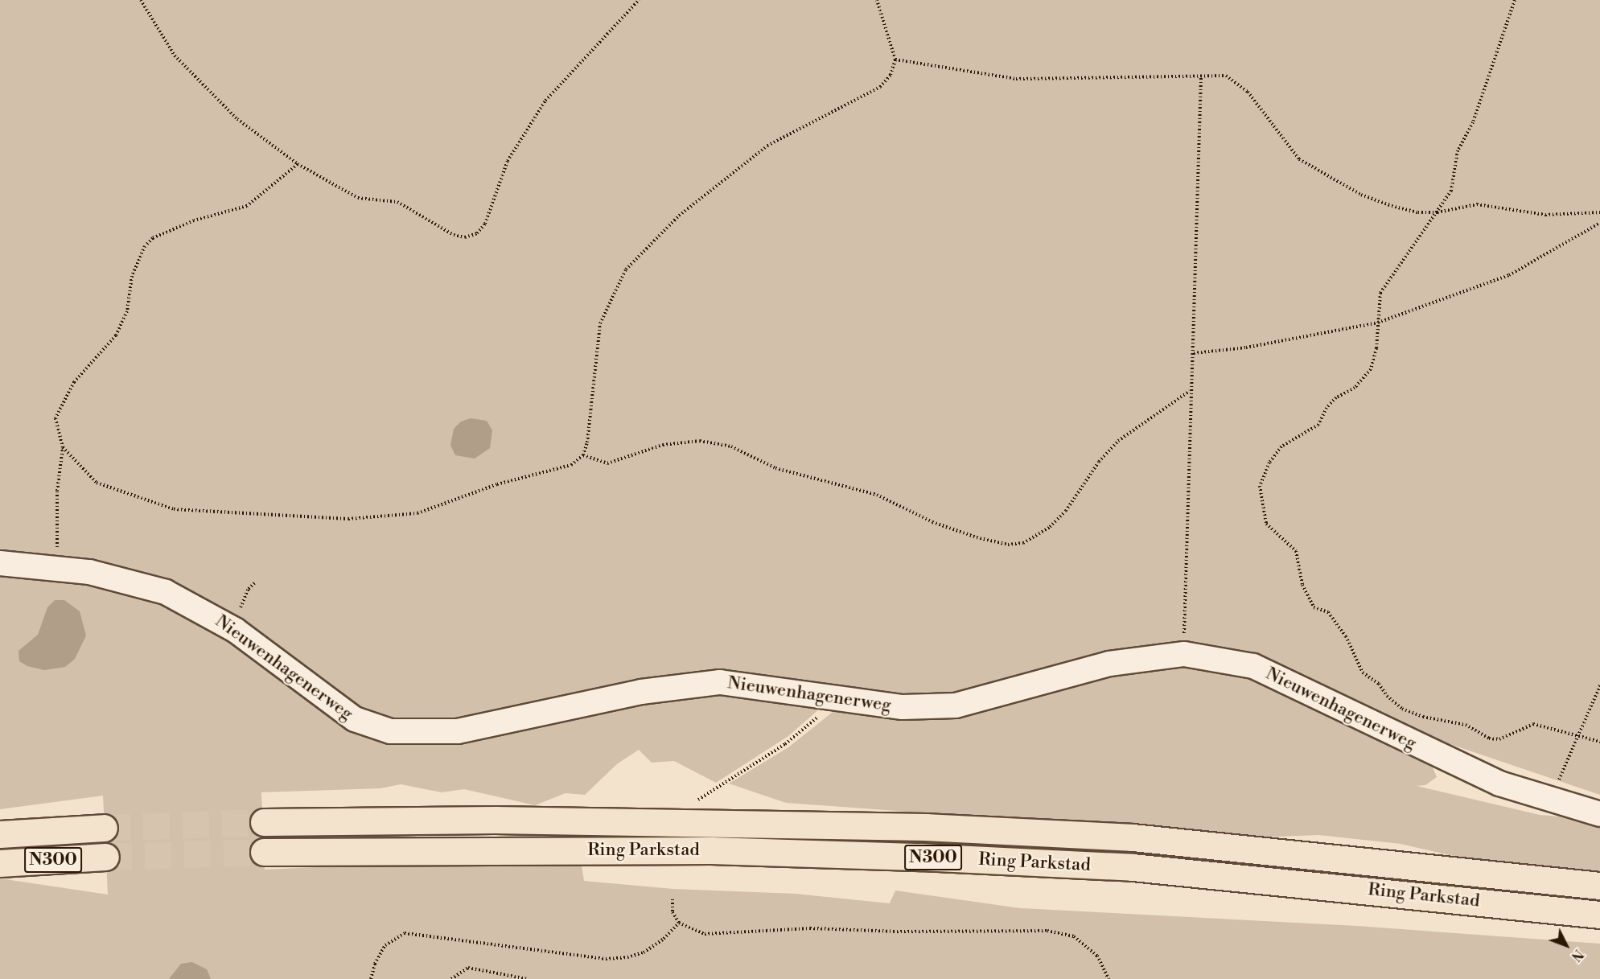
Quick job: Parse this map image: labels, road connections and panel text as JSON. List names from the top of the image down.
{
  "streets": {
    "highway": ["Ring Parkstad", "N300"],
    "street": ["Nieuwenhagenerweg"]
  },
  "north": "bottom right"
}
